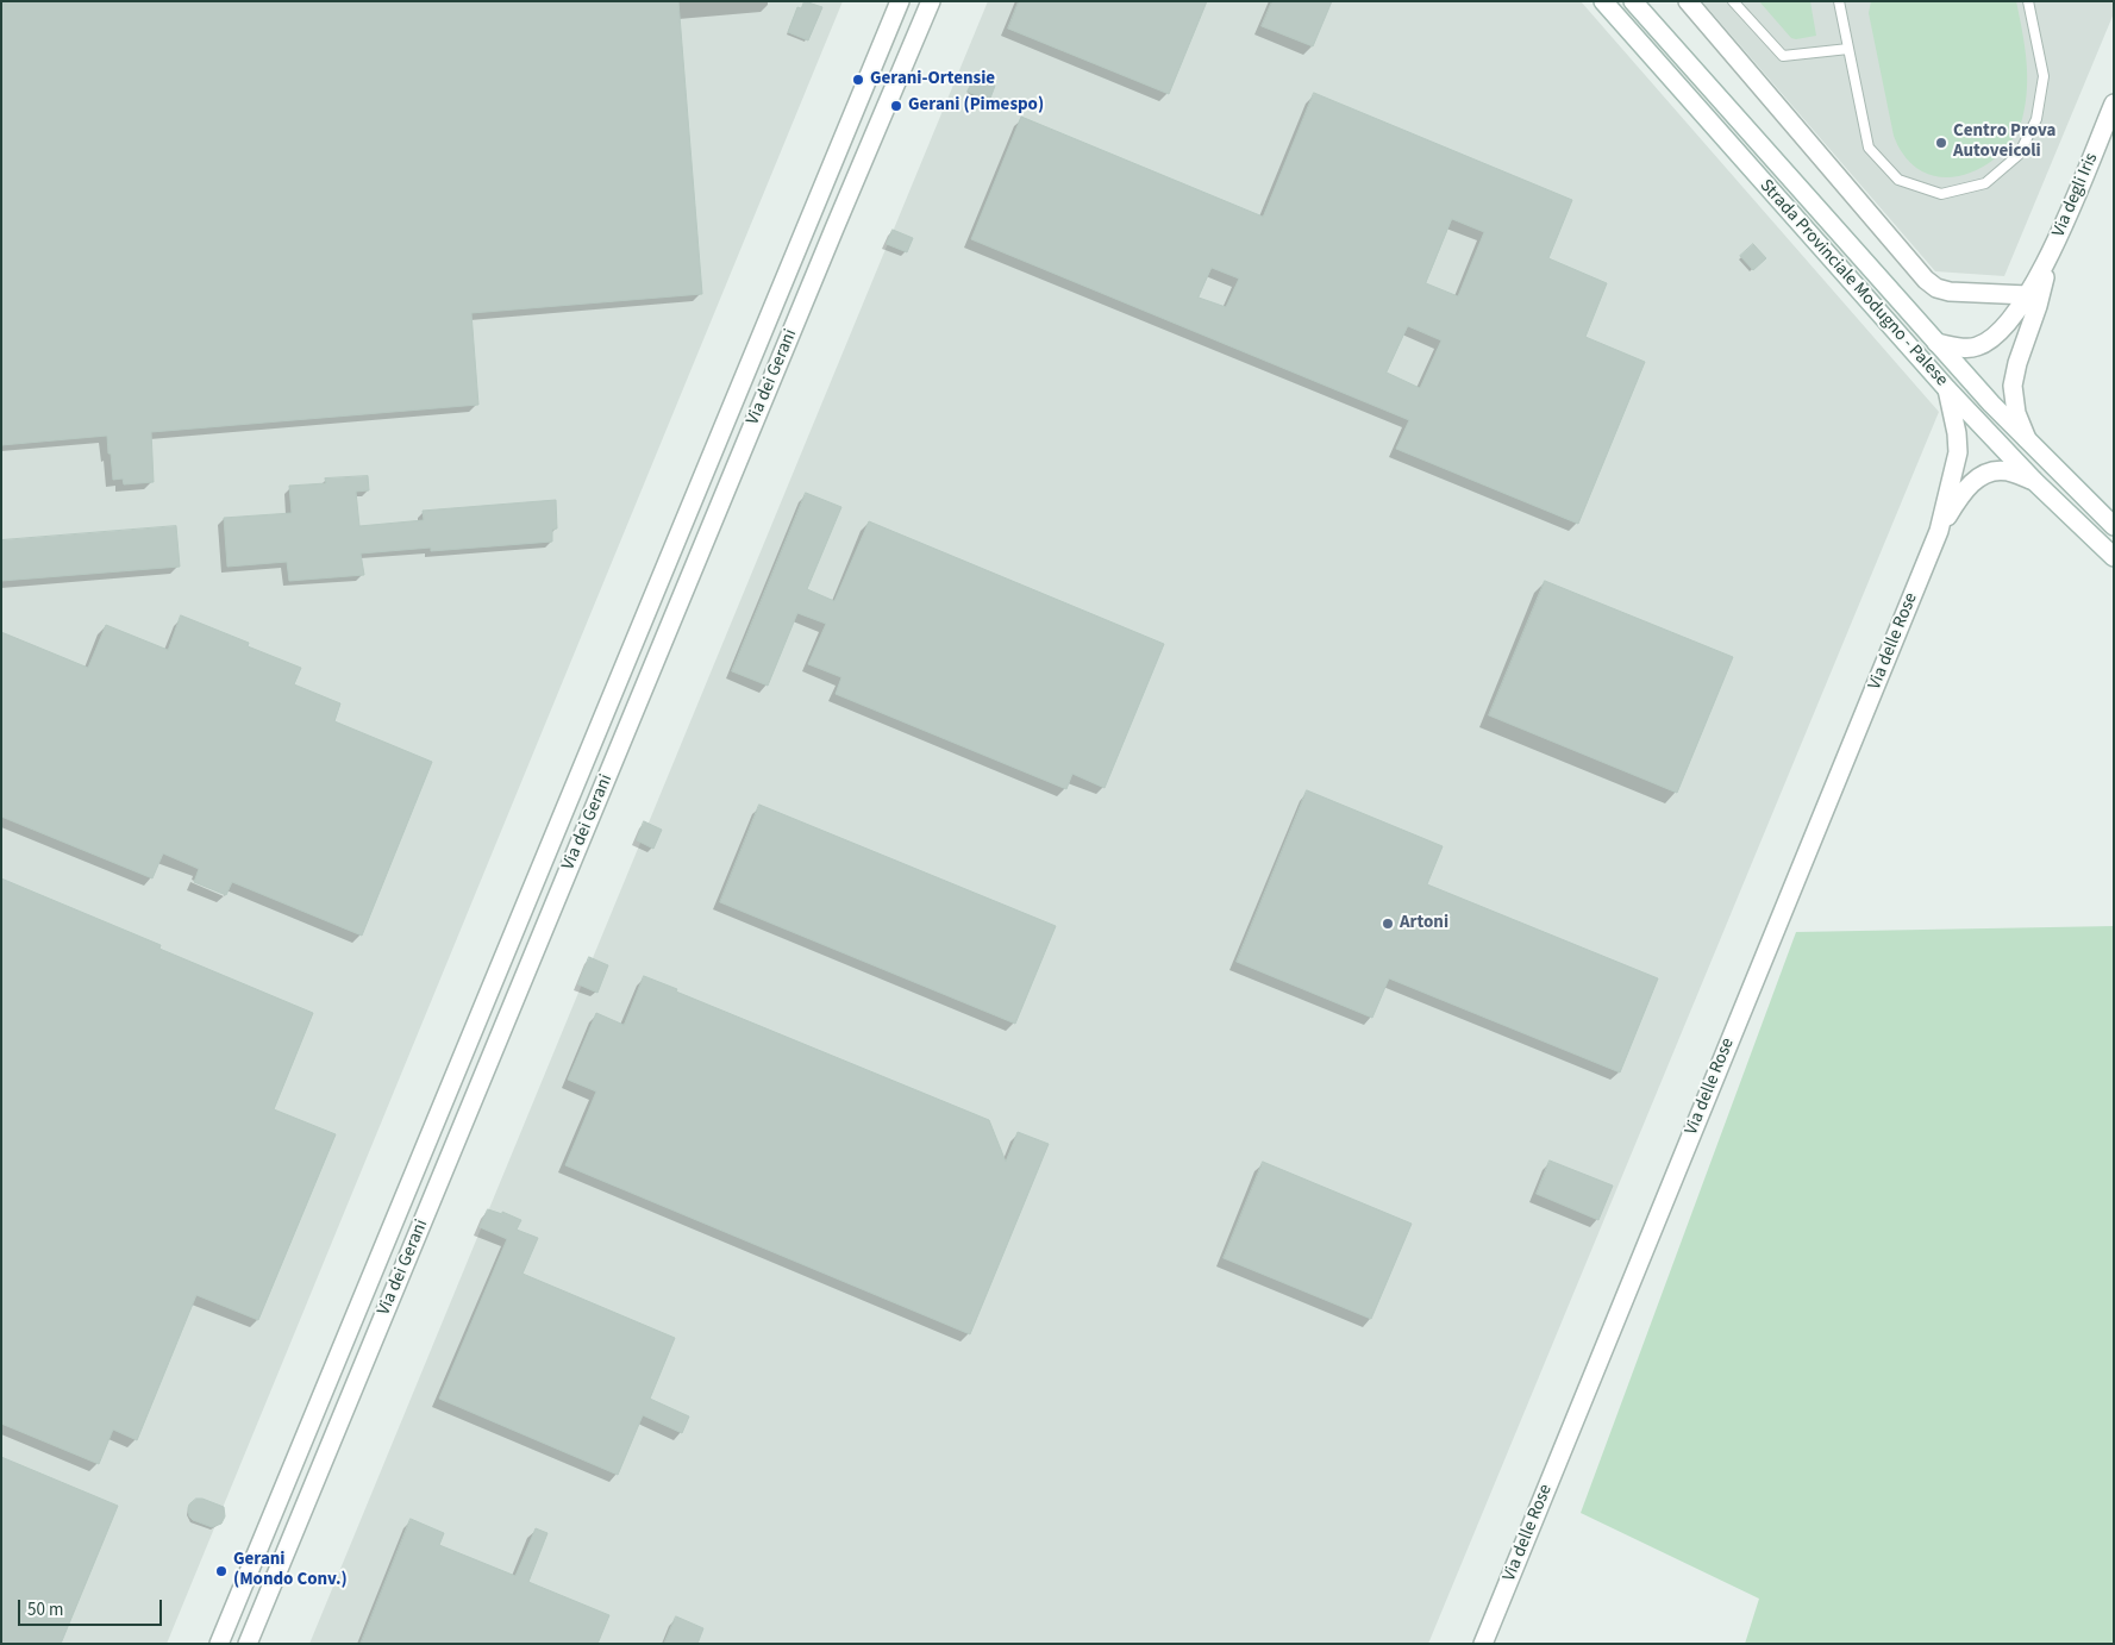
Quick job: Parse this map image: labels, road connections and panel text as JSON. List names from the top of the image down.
{
  "streets": {
    "street": [
      "Via degli Iris",
      "Strada Provinciale Modugno - Palese",
      "Via dei Gerani",
      "Via delle Rose"
    ]
  },
  "places": [
    "Gerani-Ortensie",
    "Gerani (Pimespo)",
    "Centro Prova Autoveicoli",
    "Artoni",
    "Gerani (Mondo Conv.)"
  ],
  "scale_bar": "50 m"
}
